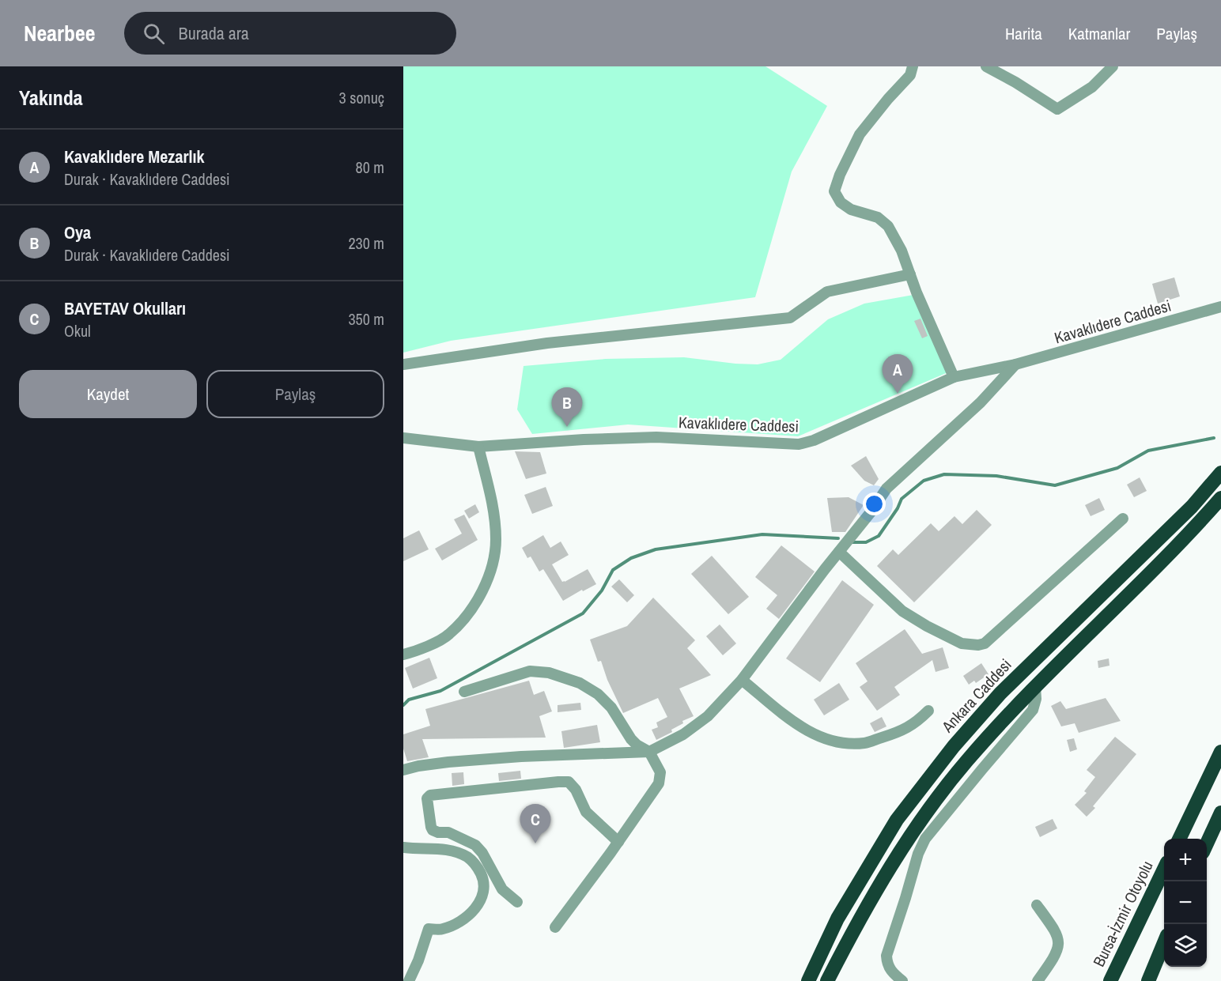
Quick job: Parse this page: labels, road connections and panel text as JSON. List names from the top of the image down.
{
  "streets": {
    "highway": ["Ankara Caddesi", "Bursa-İzmir Otoyolu"],
    "street": ["Kavaklıdere Caddesi"]
  },
  "page": {
    "header": "Nearbee",
    "search": "Burada ara",
    "nav": ["Harita", "Katmanlar", "Paylaş"],
    "heading": ["Yakında", "3 sonuç"],
    "list": [
      {
        "mark": "A",
        "name": "Kavaklıdere Mezarlık",
        "note": "Durak · Kavaklıdere Caddesi",
        "value": "80 m"
      },
      {
        "mark": "B",
        "name": "Oya",
        "note": "Durak · Kavaklıdere Caddesi",
        "value": "230 m"
      },
      {
        "mark": "C",
        "name": "BAYETAV Okulları",
        "note": "Okul",
        "value": "350 m"
      }
    ],
    "pins": ["A", "B", "C"],
    "buttons": ["Kaydet", "Paylaş"],
    "map_buttons": ["+", "−"]
  }
}
